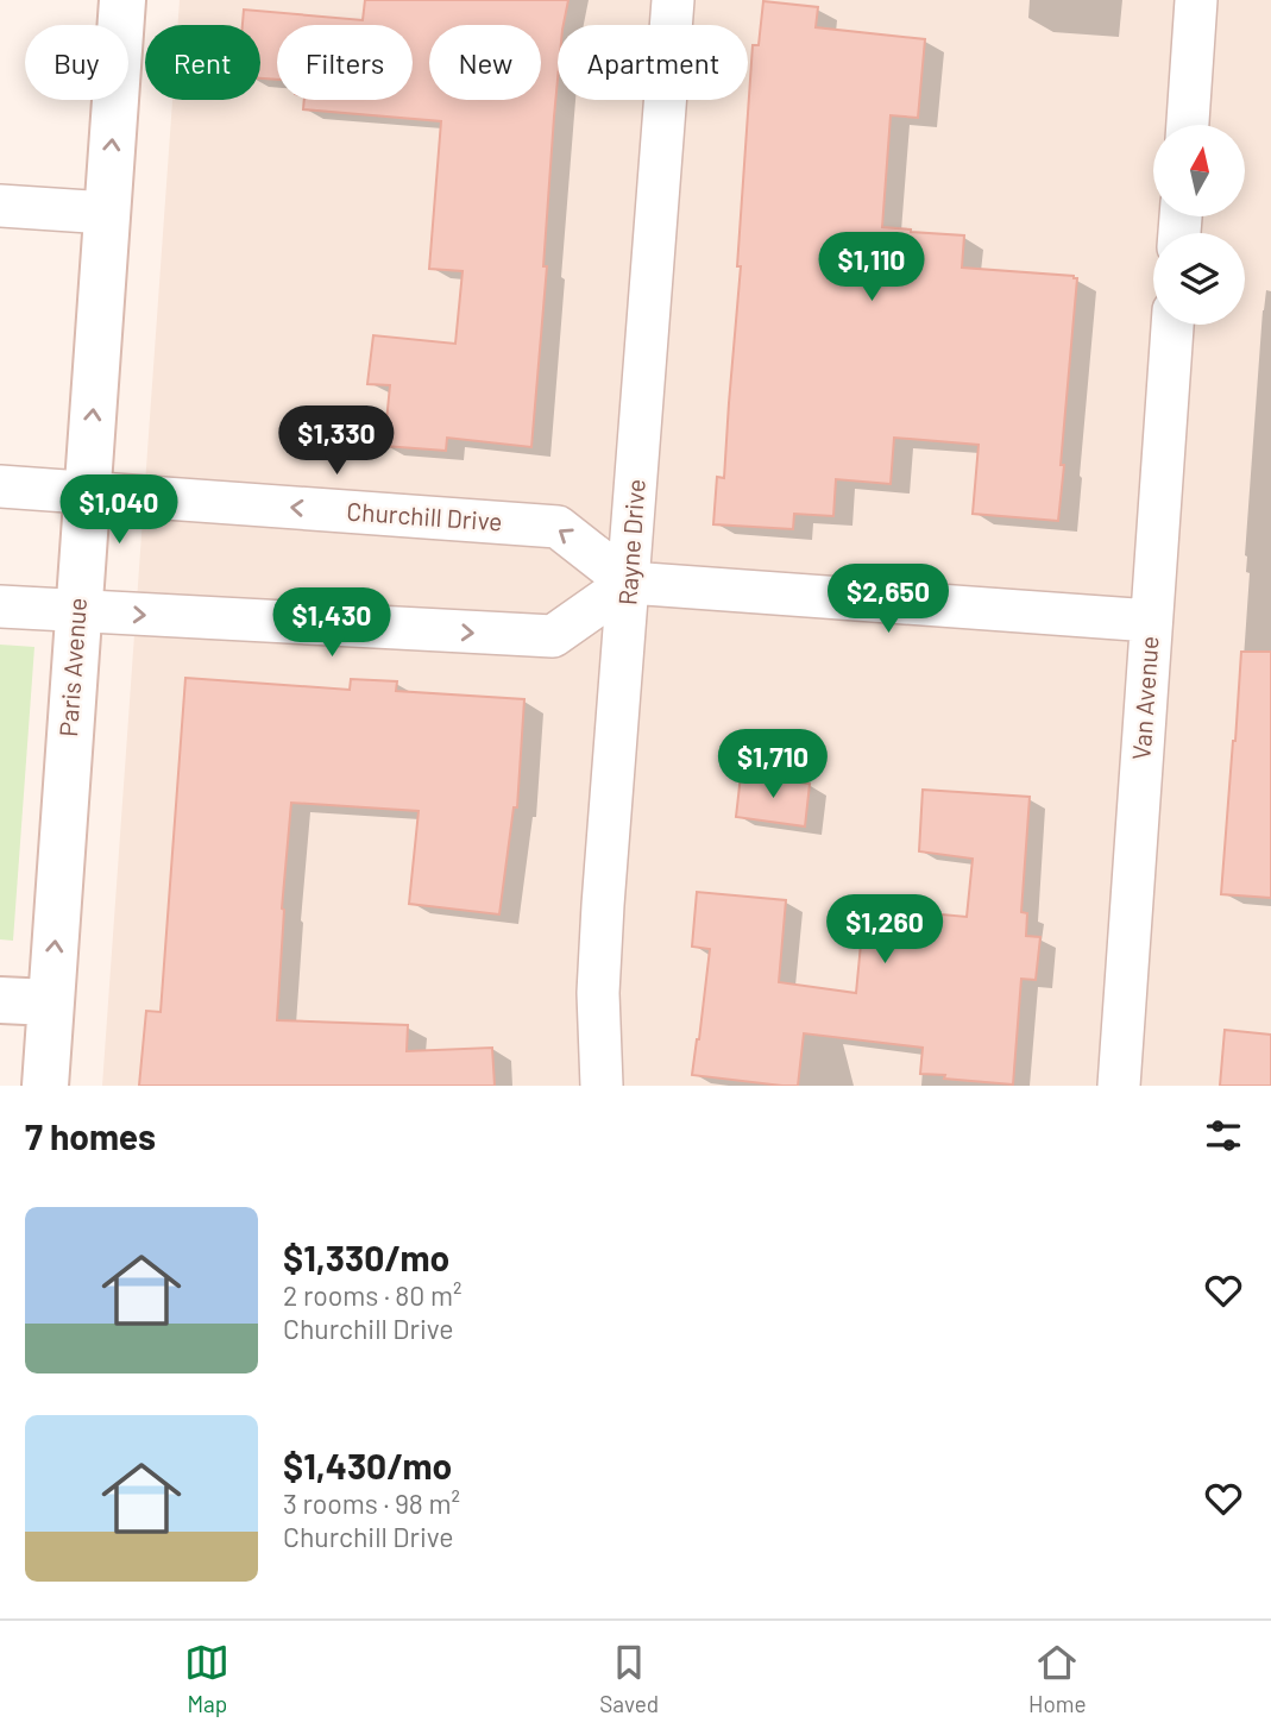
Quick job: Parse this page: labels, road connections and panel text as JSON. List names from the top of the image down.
{
  "streets": {
    "street": [
      "Churchill Drive",
      "Rayne Drive",
      "Paris Avenue",
      "Van Avenue"
    ]
  },
  "crossings": [
    ["Churchill Drive", "Rayne Drive"],
    ["Churchill Drive", "Paris Avenue"]
  ],
  "one_way": ["Paris Avenue"],
  "north": "top",
  "page": {
    "chip": [
      "Buy",
      "Rent",
      "Filters",
      "New",
      "Apartment"
    ],
    "price": [
      "$1,110",
      "$1,330",
      "$1,040",
      "$2,650",
      "$1,430",
      "$1,710",
      "$1,260"
    ],
    "heading": "7 homes",
    "list": [
      {
        "name": "$1,330/mo",
        "note": "2 rooms · 80 m² · Churchill Drive"
      },
      {
        "name": "$1,430/mo",
        "note": "3 rooms · 98 m² · Churchill Drive"
      }
    ],
    "tabs": ["Map", "Saved", "Home"]
  }
}
